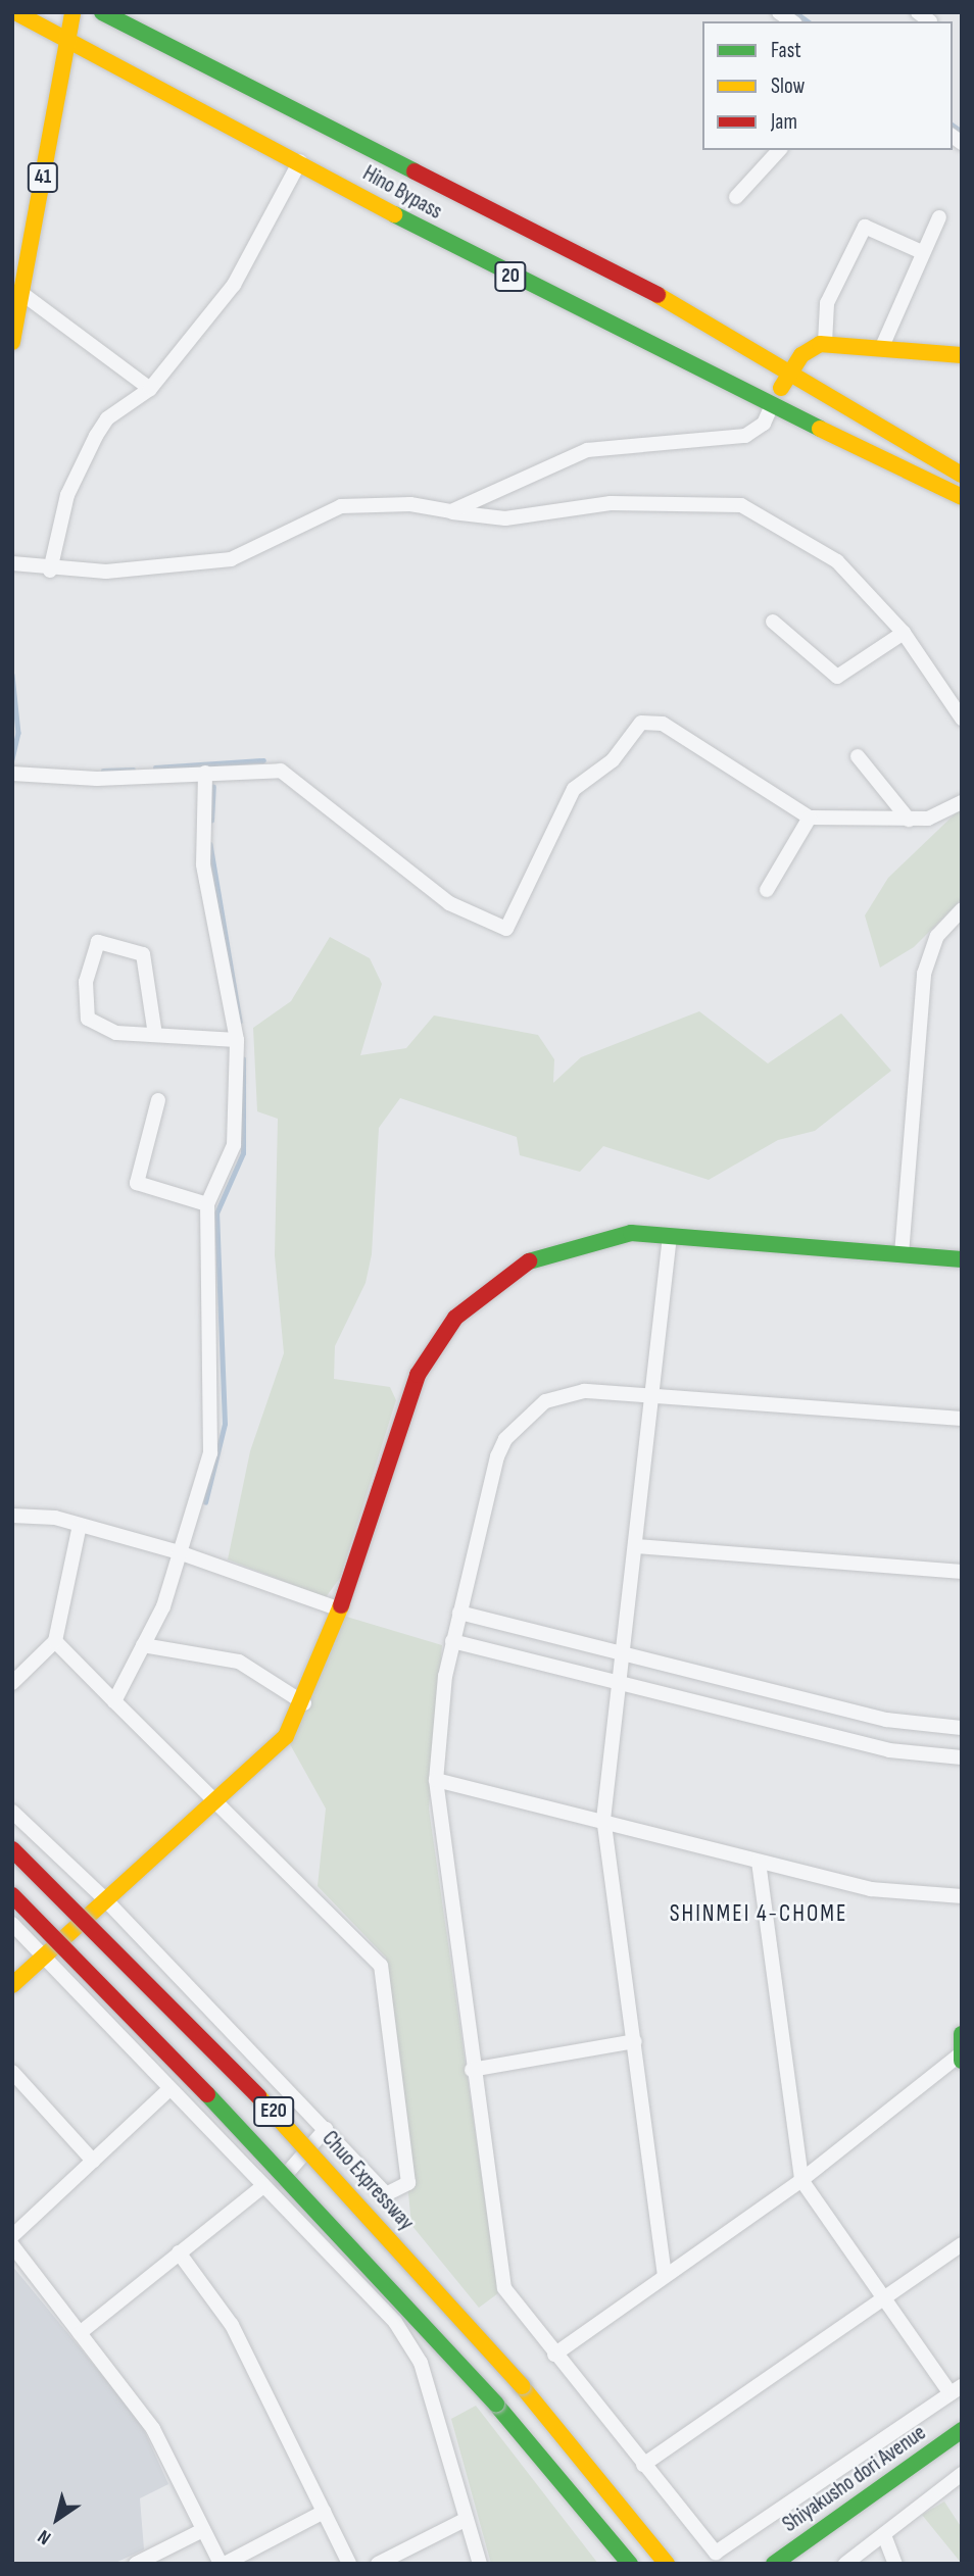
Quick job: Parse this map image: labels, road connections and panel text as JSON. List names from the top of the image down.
{
  "streets": {
    "main road": [
      "41",
      "Hino Bypass",
      "20",
      "E20",
      "Chuo Expressway",
      "Shiyakusho dori Avenue"
    ]
  },
  "crossings": [
    ["41", "Hino Bypass"]
  ],
  "districts": ["SHINMEI 4-CHOME"],
  "legend": ["Fast", "Slow", "Jam"],
  "north": "bottom left"
}
